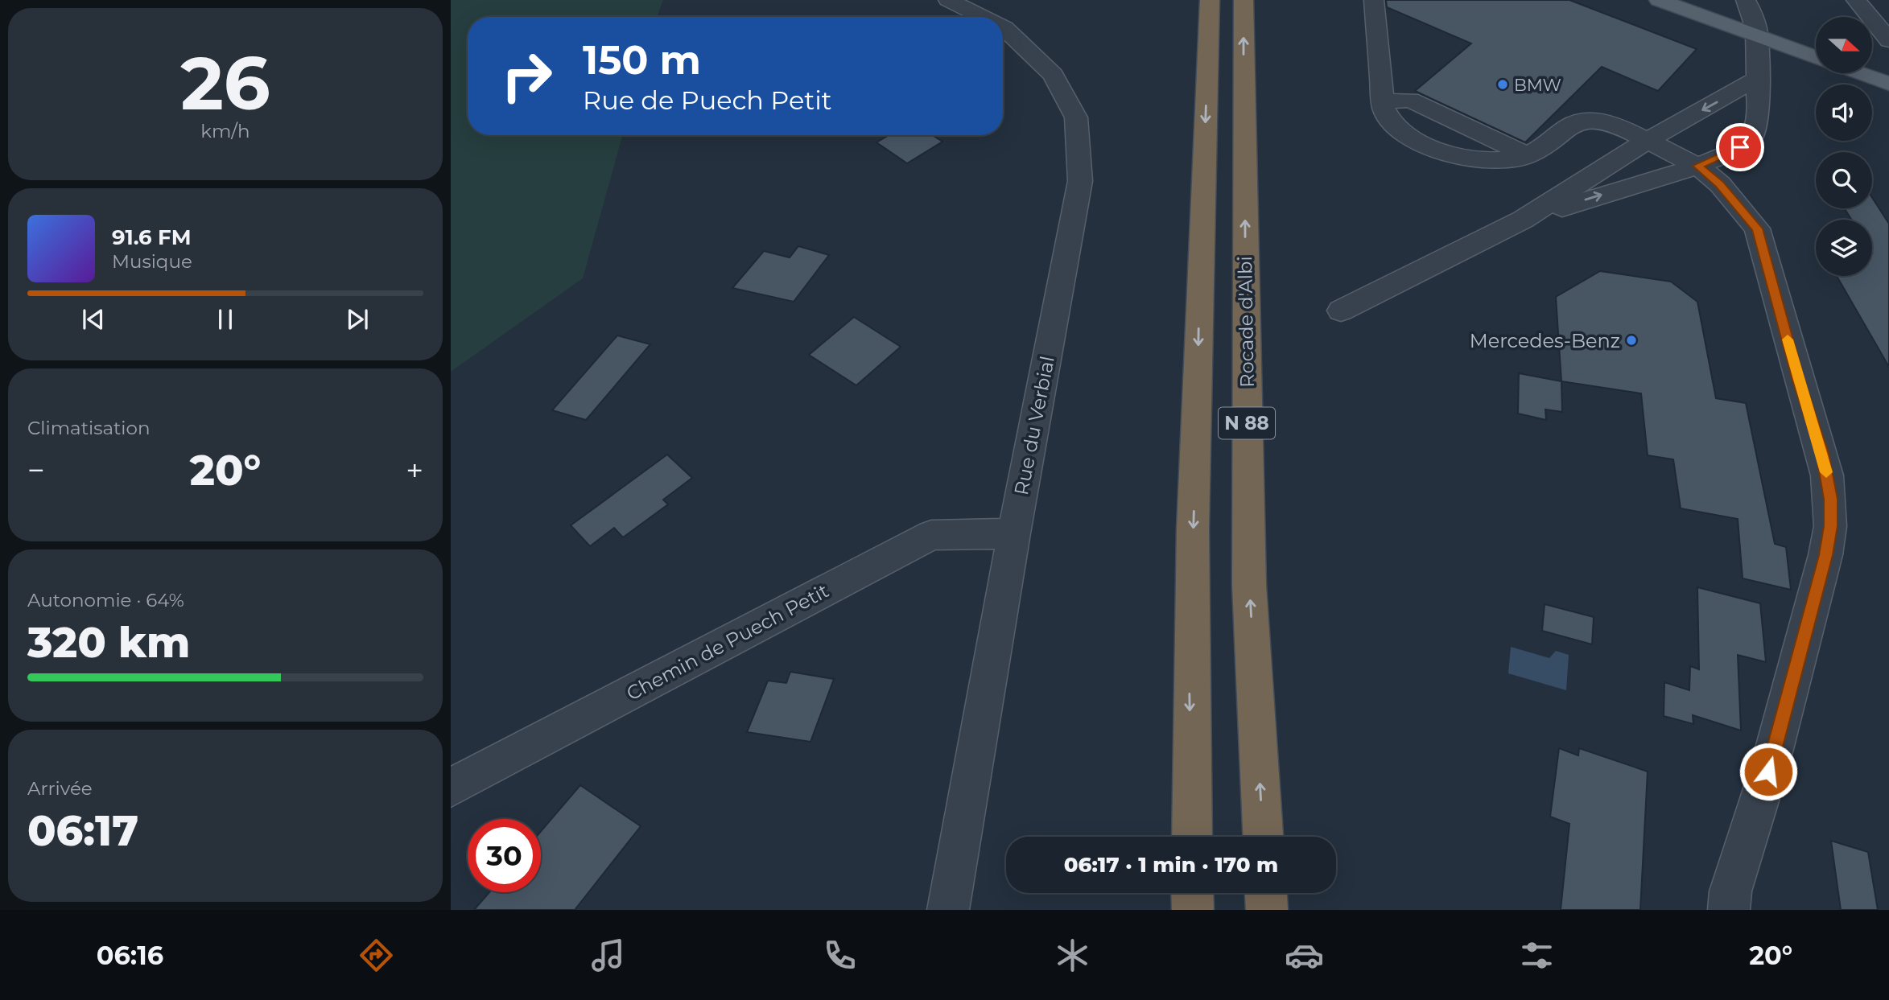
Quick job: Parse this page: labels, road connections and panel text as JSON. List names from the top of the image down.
{
  "streets": {
    "highway": ["Rocade d'Albi", "N 88"],
    "street": ["Rue du Verbial", "Chemin de Puech Petit"]
  },
  "crossings": [
    ["Rue du Verbial", "Chemin de Puech Petit"]
  ],
  "places": ["BMW", "Mercedes-Benz"],
  "north": "right",
  "page": {
    "tile": [
      ["26", "km/h"],
      "Climatisation",
      ["Autonomie · 64%", "320 km"],
      ["Arrivée", "06:17"]
    ],
    "turn": ["150 m", "Rue de Puech Petit"],
    "song": ["91.6 FM", "Musique"],
    "heat": ["−", "20°", "+"],
    "limit": "30",
    "trip": "06:17 · 1 min · 170 m",
    "tabs": ["06:16", "20°"]
  }
}
